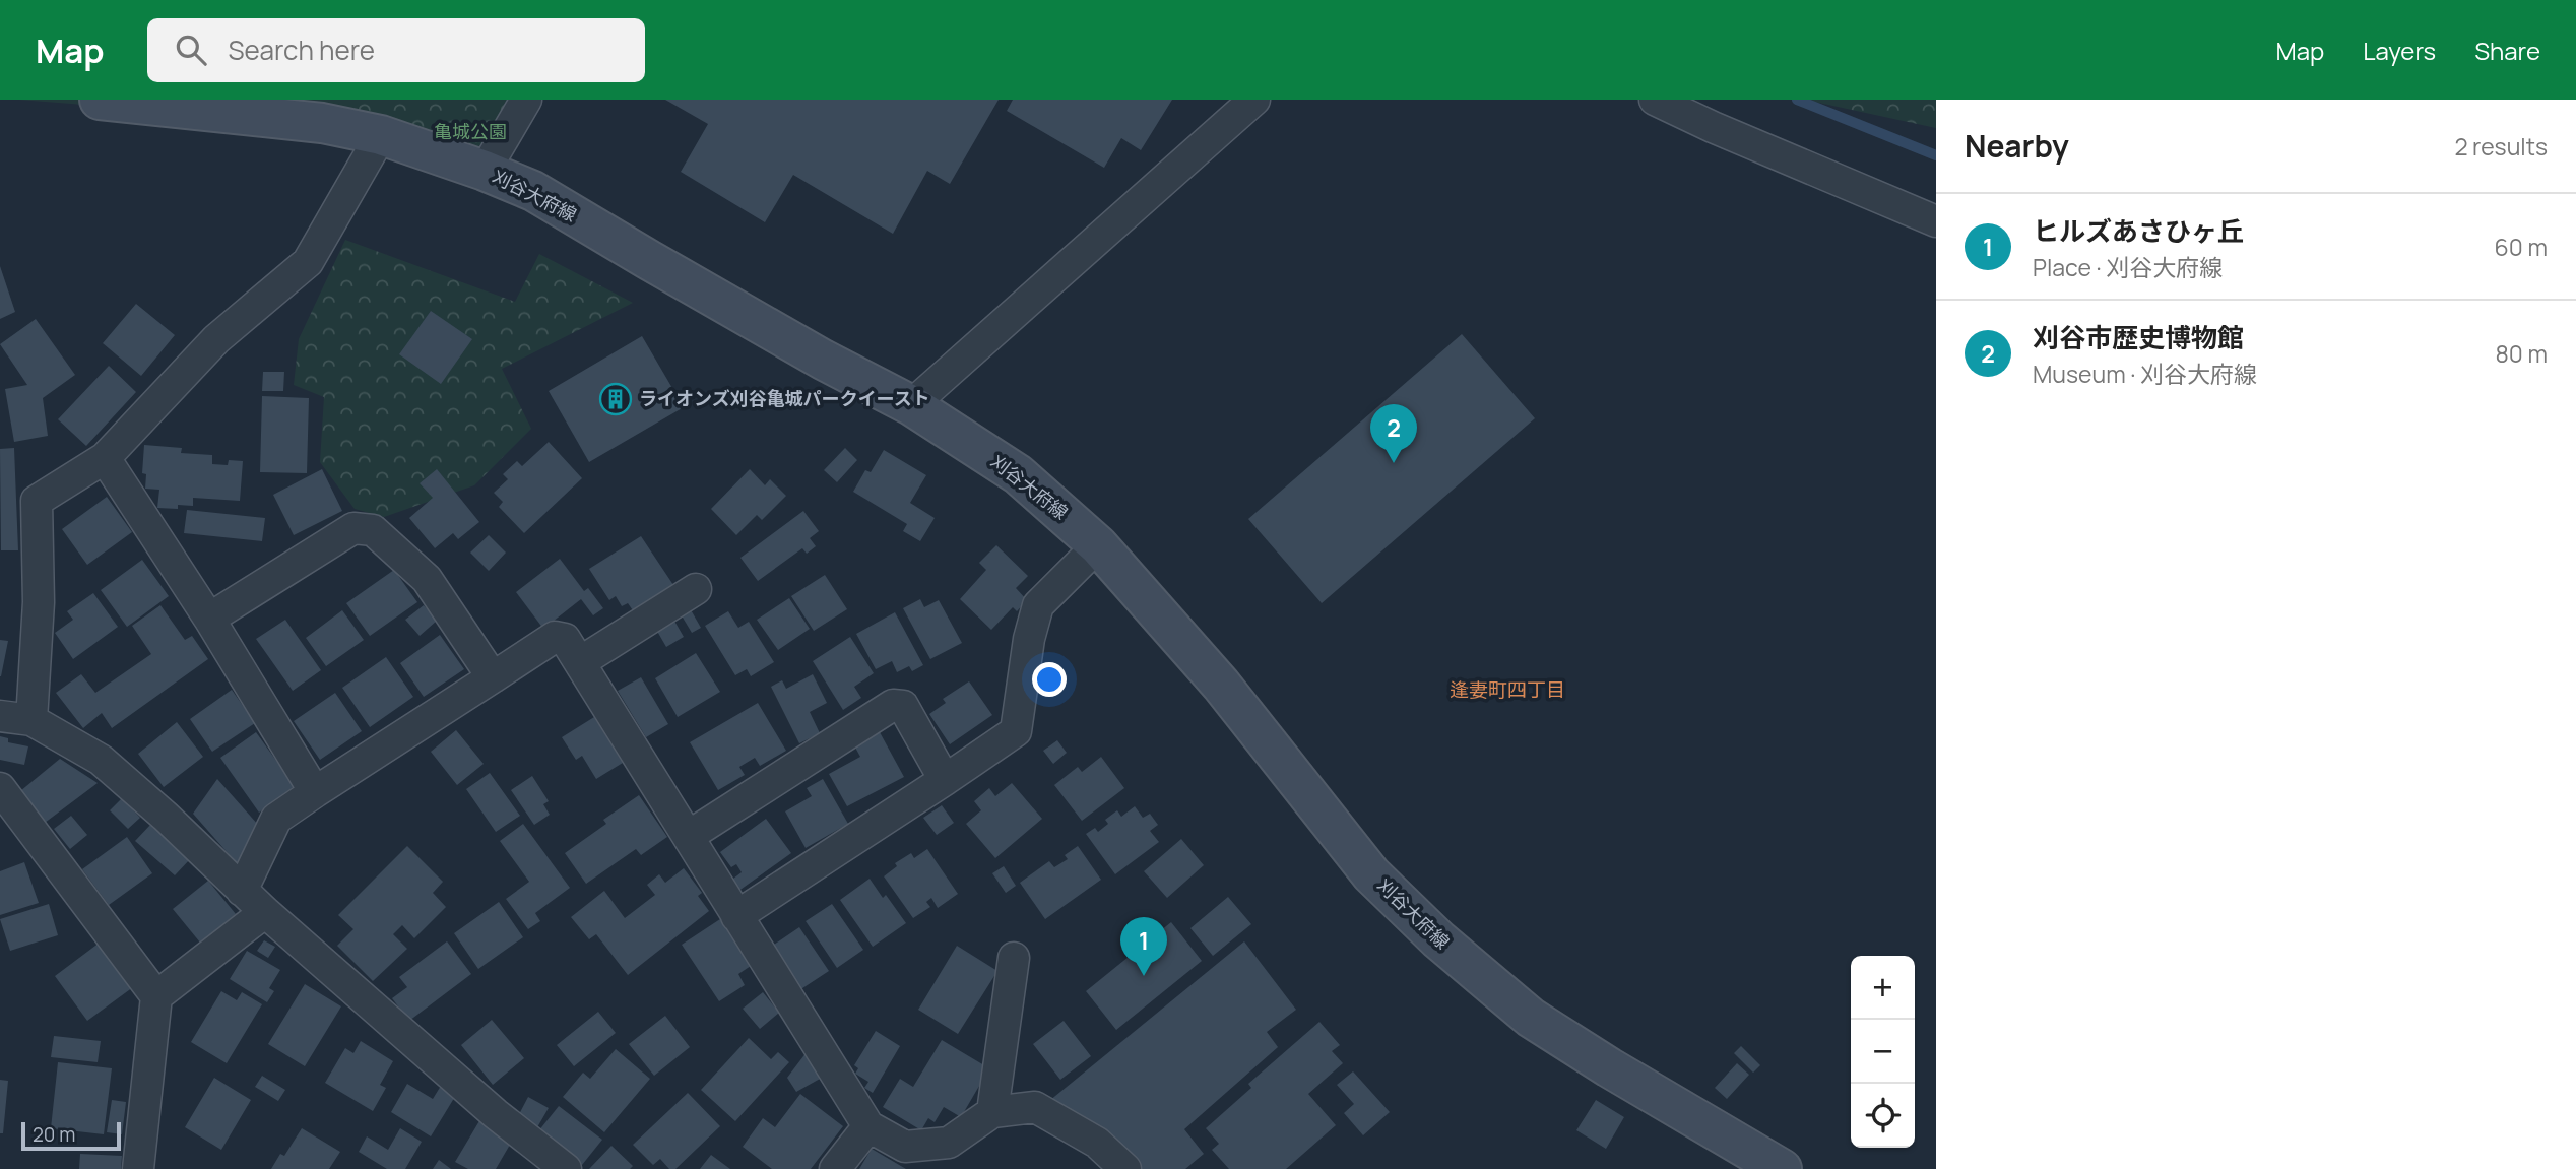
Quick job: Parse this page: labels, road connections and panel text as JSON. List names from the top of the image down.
{
  "streets": {
    "main road": ["刈谷大府線"]
  },
  "districts": ["逢妻町四丁目"],
  "parks": ["亀城公園"],
  "places": {
    "building": ["ライオンズ刈谷亀城パークイースト"]
  },
  "scale_bar": "20 m",
  "page": {
    "header": "Map",
    "search": "Search here",
    "nav": ["Map", "Layers", "Share"],
    "heading": ["Nearby", "2 results"],
    "list": [
      {
        "mark": "1",
        "name": "ヒルズあさひヶ丘",
        "note": "Place · 刈谷大府線",
        "value": "60 m"
      },
      {
        "mark": "2",
        "name": "刈谷市歴史博物館",
        "note": "Museum · 刈谷大府線",
        "value": "80 m"
      }
    ],
    "pins": ["2", "1"],
    "map_buttons": ["+", "−"],
    "scale": "20 m"
  }
}
